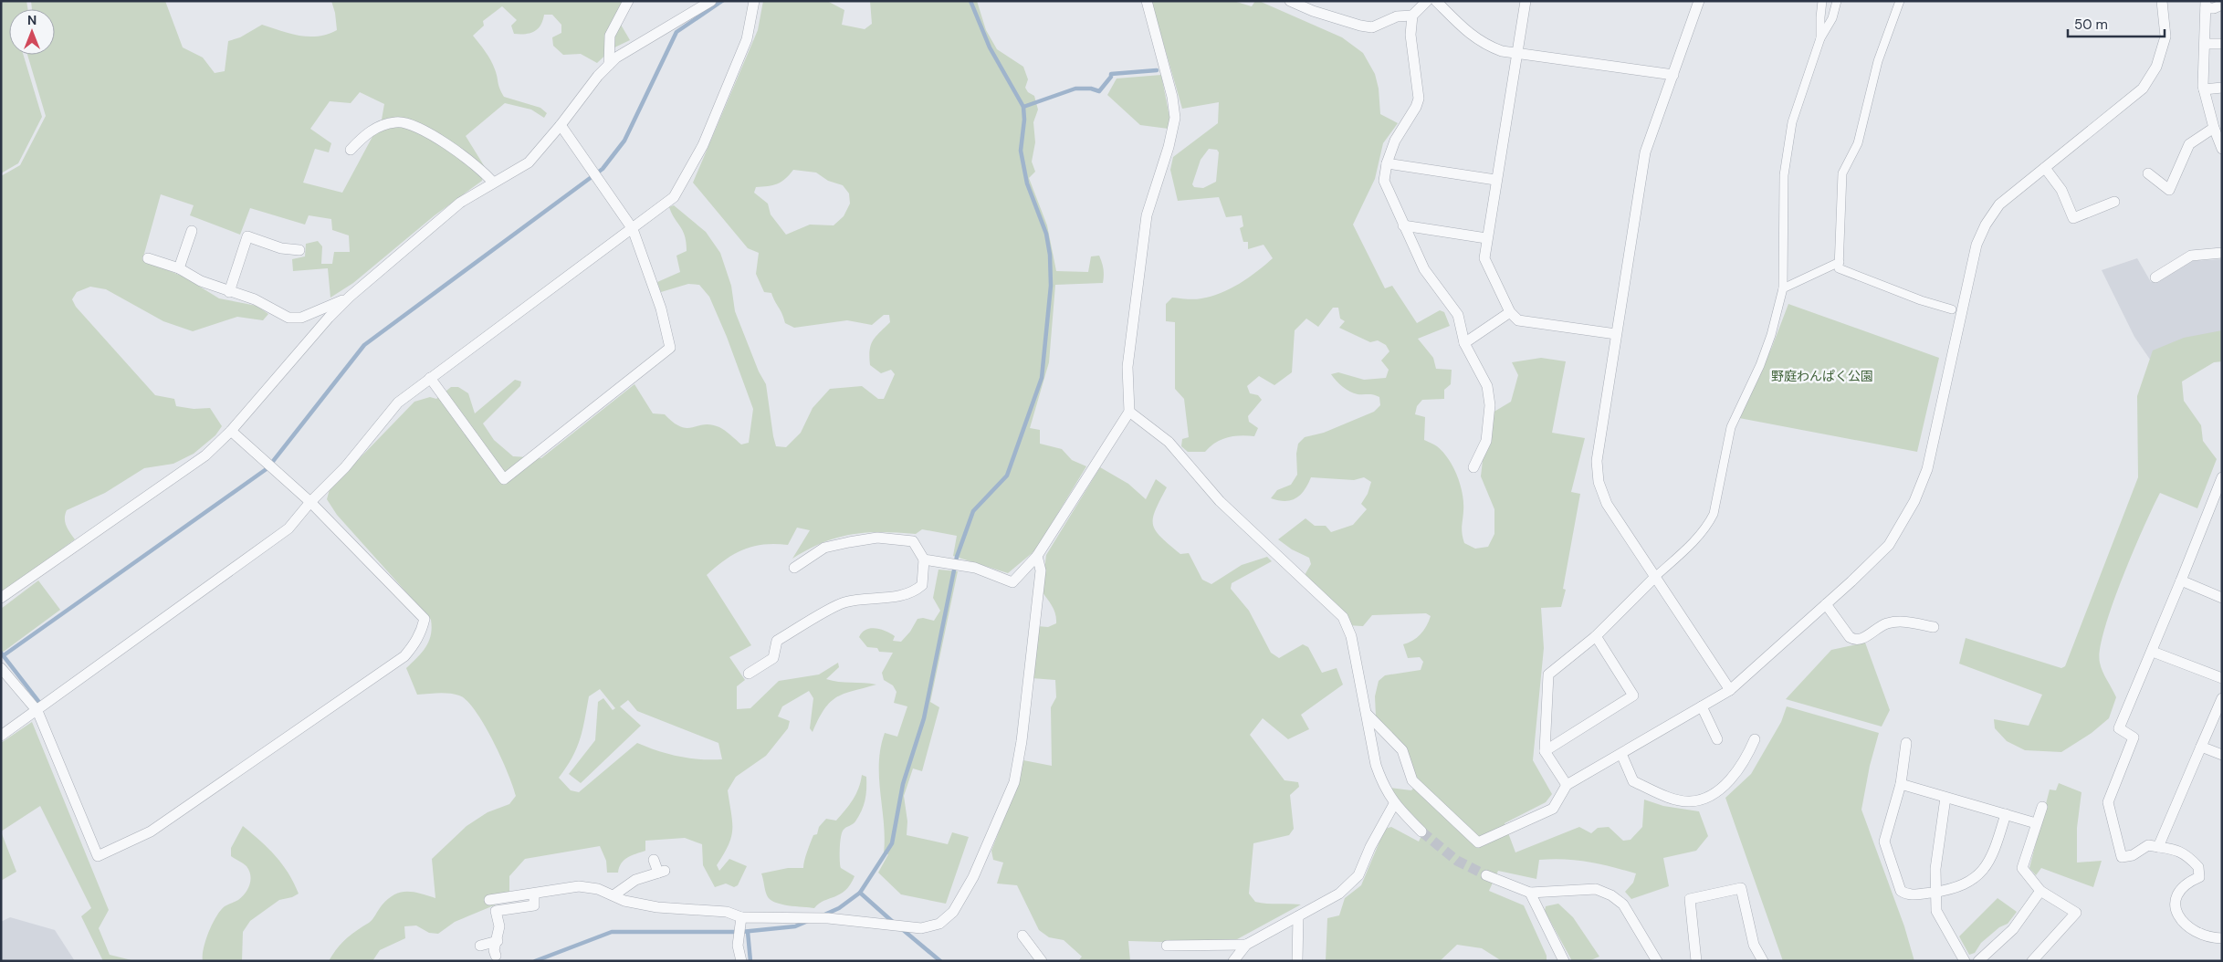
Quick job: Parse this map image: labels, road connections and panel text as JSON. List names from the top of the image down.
{
  "parks": ["野庭わんぱく公園"],
  "scale_bar": "50 m",
  "north": "top"
}
